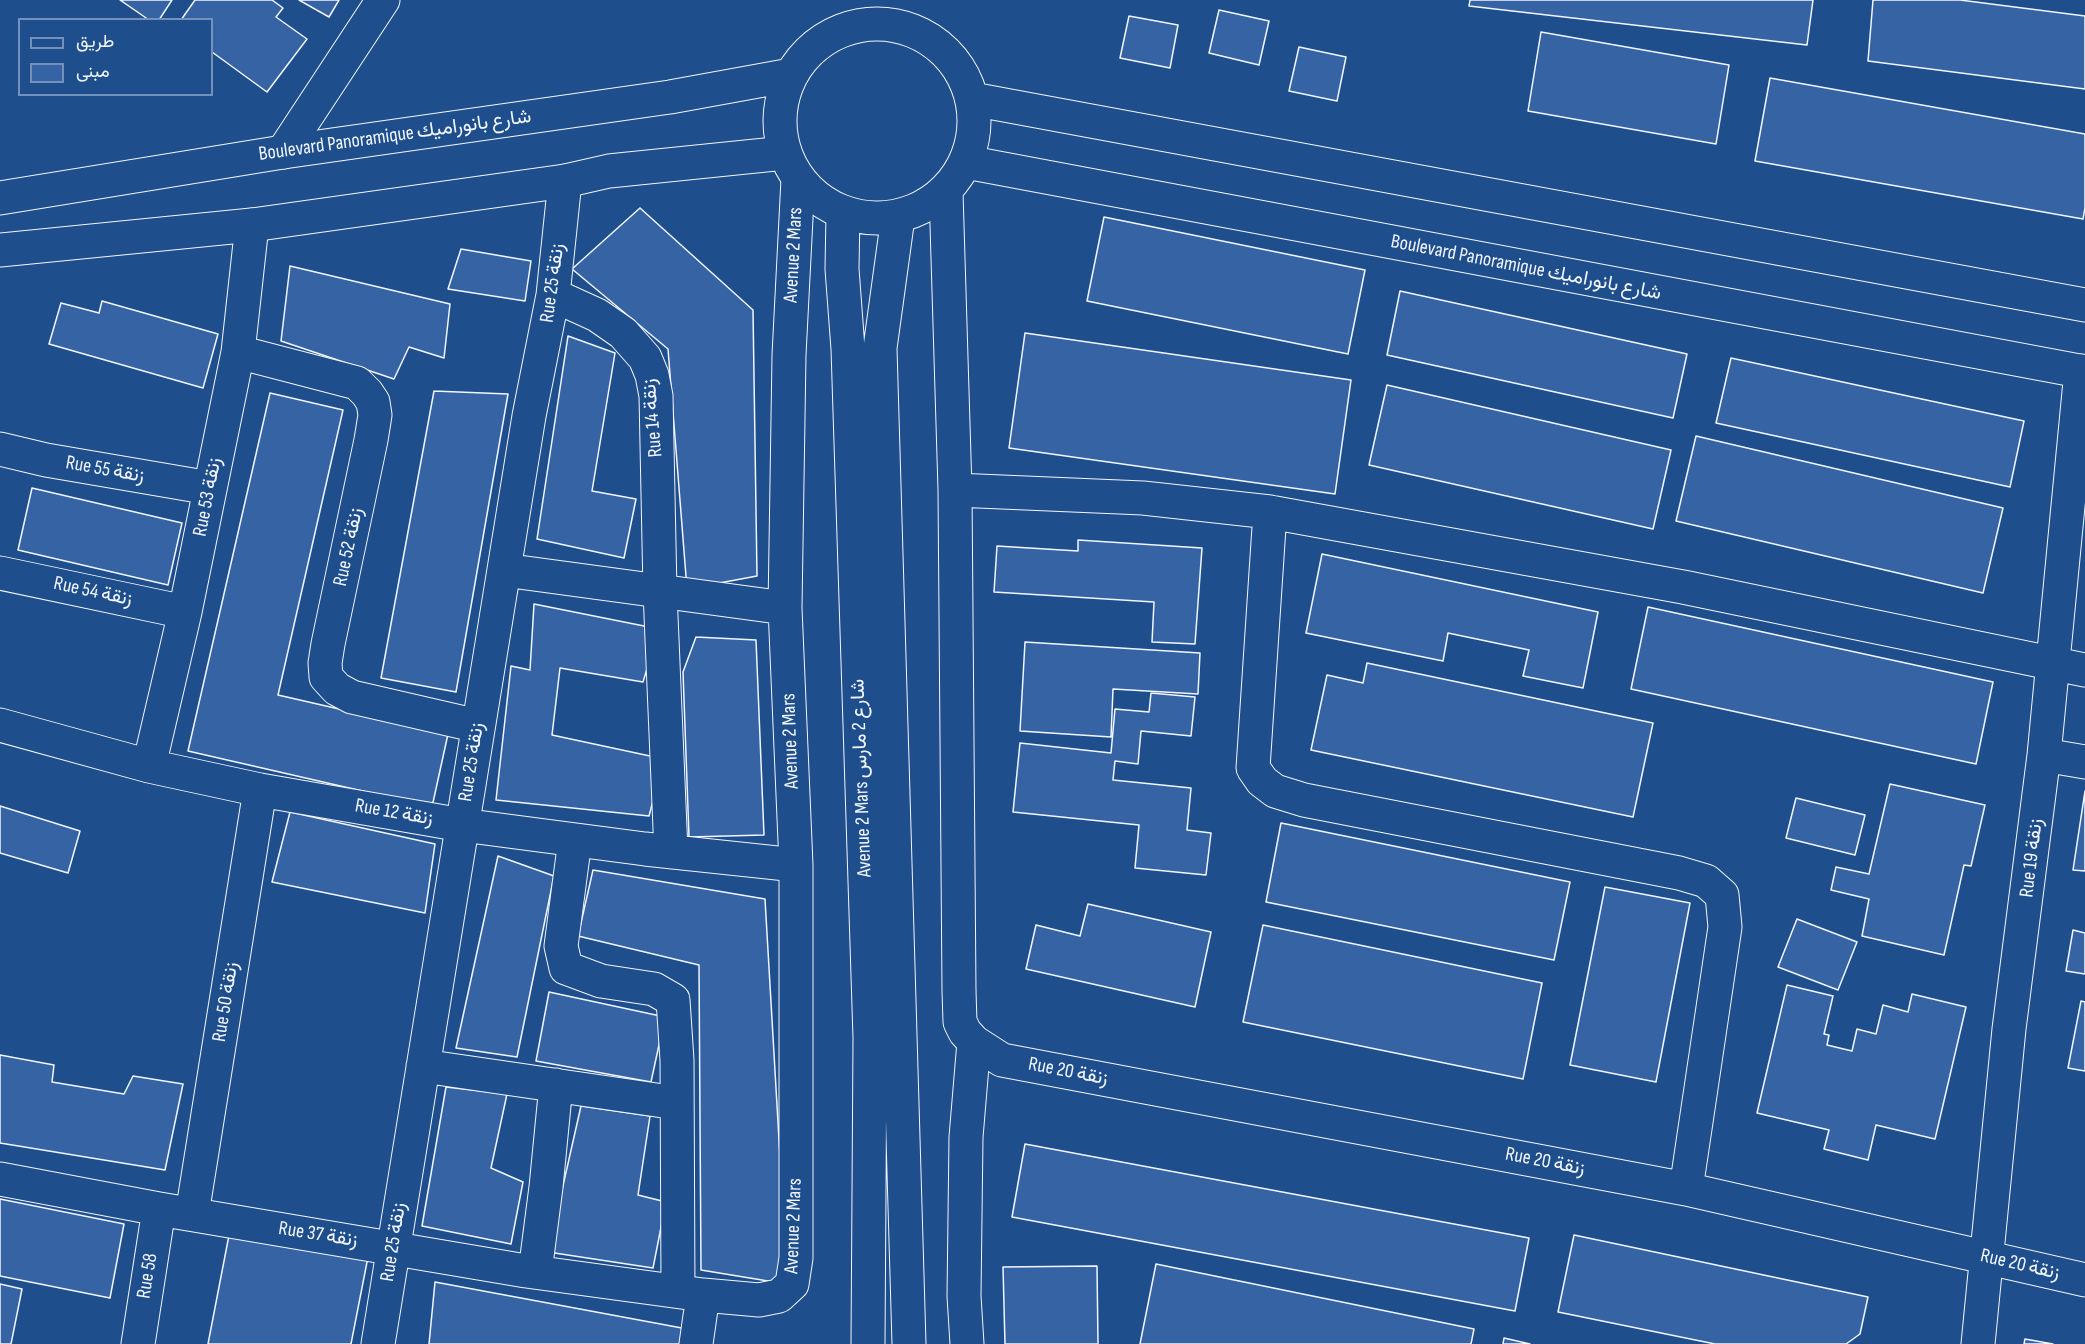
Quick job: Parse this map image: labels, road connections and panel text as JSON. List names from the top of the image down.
{
  "streets": {
    "street": [
      "Boulevard Panoramique شارع بانوراميك",
      "Avenue 2 Mars",
      "Rue 25 زنقة",
      "Rue 14 زنقة",
      "Rue 55 زنقة",
      "Rue 53 زنقة",
      "Rue 52 زنقة",
      "Rue 54 زنقة",
      "Avenue 2 Mars شارع 2 مارس",
      "Rue 12 زنقة",
      "Rue 19 زنقة",
      "Rue 50 زنقة",
      "Rue 20 زنقة",
      "Rue 37 زنقة",
      "Rue 58"
    ]
  },
  "crossings": [
    ["Boulevard Panoramique شارع بانوراميك", "Avenue 2 Mars"],
    ["Boulevard Panoramique شارع بانوراميك", "Avenue 2 Mars شارع 2 مارس"],
    ["Boulevard Panoramique شارع بانوراميك", "Rue 19 زنقة"],
    ["Avenue 2 Mars", "Avenue 2 Mars شارع 2 مارس"],
    ["Avenue 2 Mars", "Rue 12 زنقة"],
    ["Avenue 2 Mars", "Rue 37 زنقة"],
    ["Rue 25 زنقة", "Rue 14 زنقة"],
    ["Rue 25 زنقة", "Rue 52 زنقة"],
    ["Rue 25 زنقة", "Rue 12 زنقة"],
    ["Rue 25 زنقة", "Rue 37 زنقة"],
    ["Rue 14 زنقة", "Rue 12 زنقة"],
    ["Rue 55 زنقة", "Rue 53 زنقة"],
    ["Rue 53 زنقة", "Rue 52 زنقة"],
    ["Rue 53 زنقة", "Rue 54 زنقة"],
    ["Rue 53 زنقة", "Rue 12 زنقة"],
    ["Rue 12 زنقة", "Rue 50 زنقة"],
    ["Rue 19 زنقة", "Rue 20 زنقة"],
    ["Rue 50 زنقة", "Rue 37 زنقة"],
    ["Rue 37 زنقة", "Rue 58"]
  ],
  "legend": ["طريق", "مبنى"]
}
